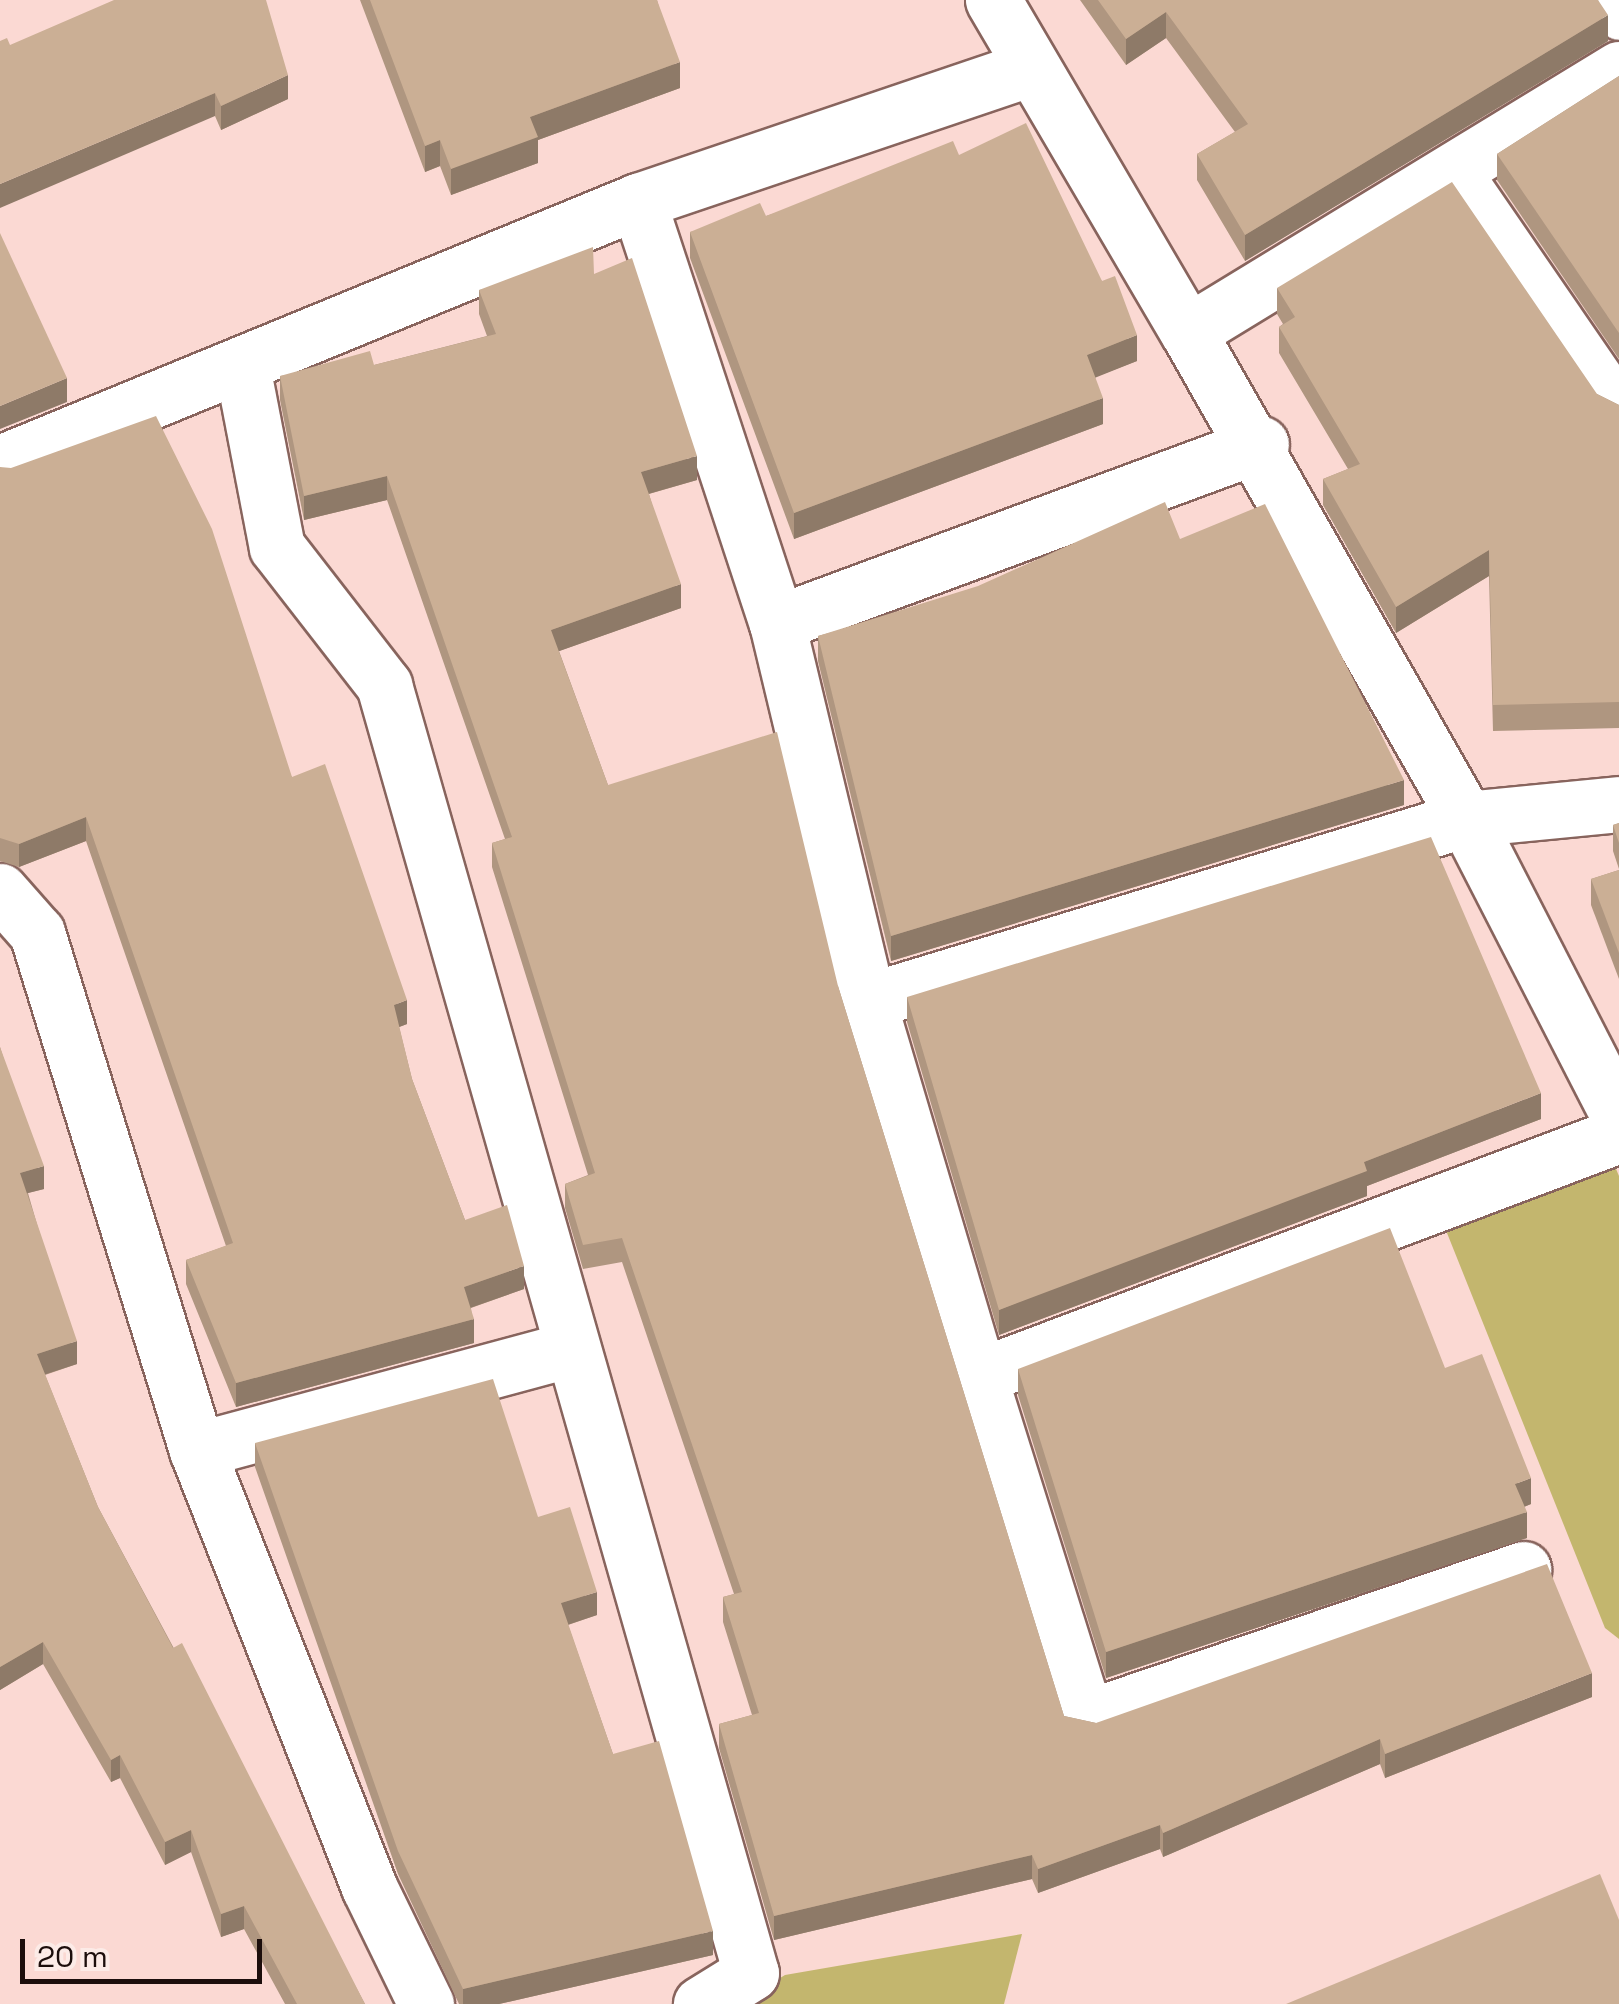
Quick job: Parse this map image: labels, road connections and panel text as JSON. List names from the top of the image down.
{
  "scale_bar": "20 m"
}
